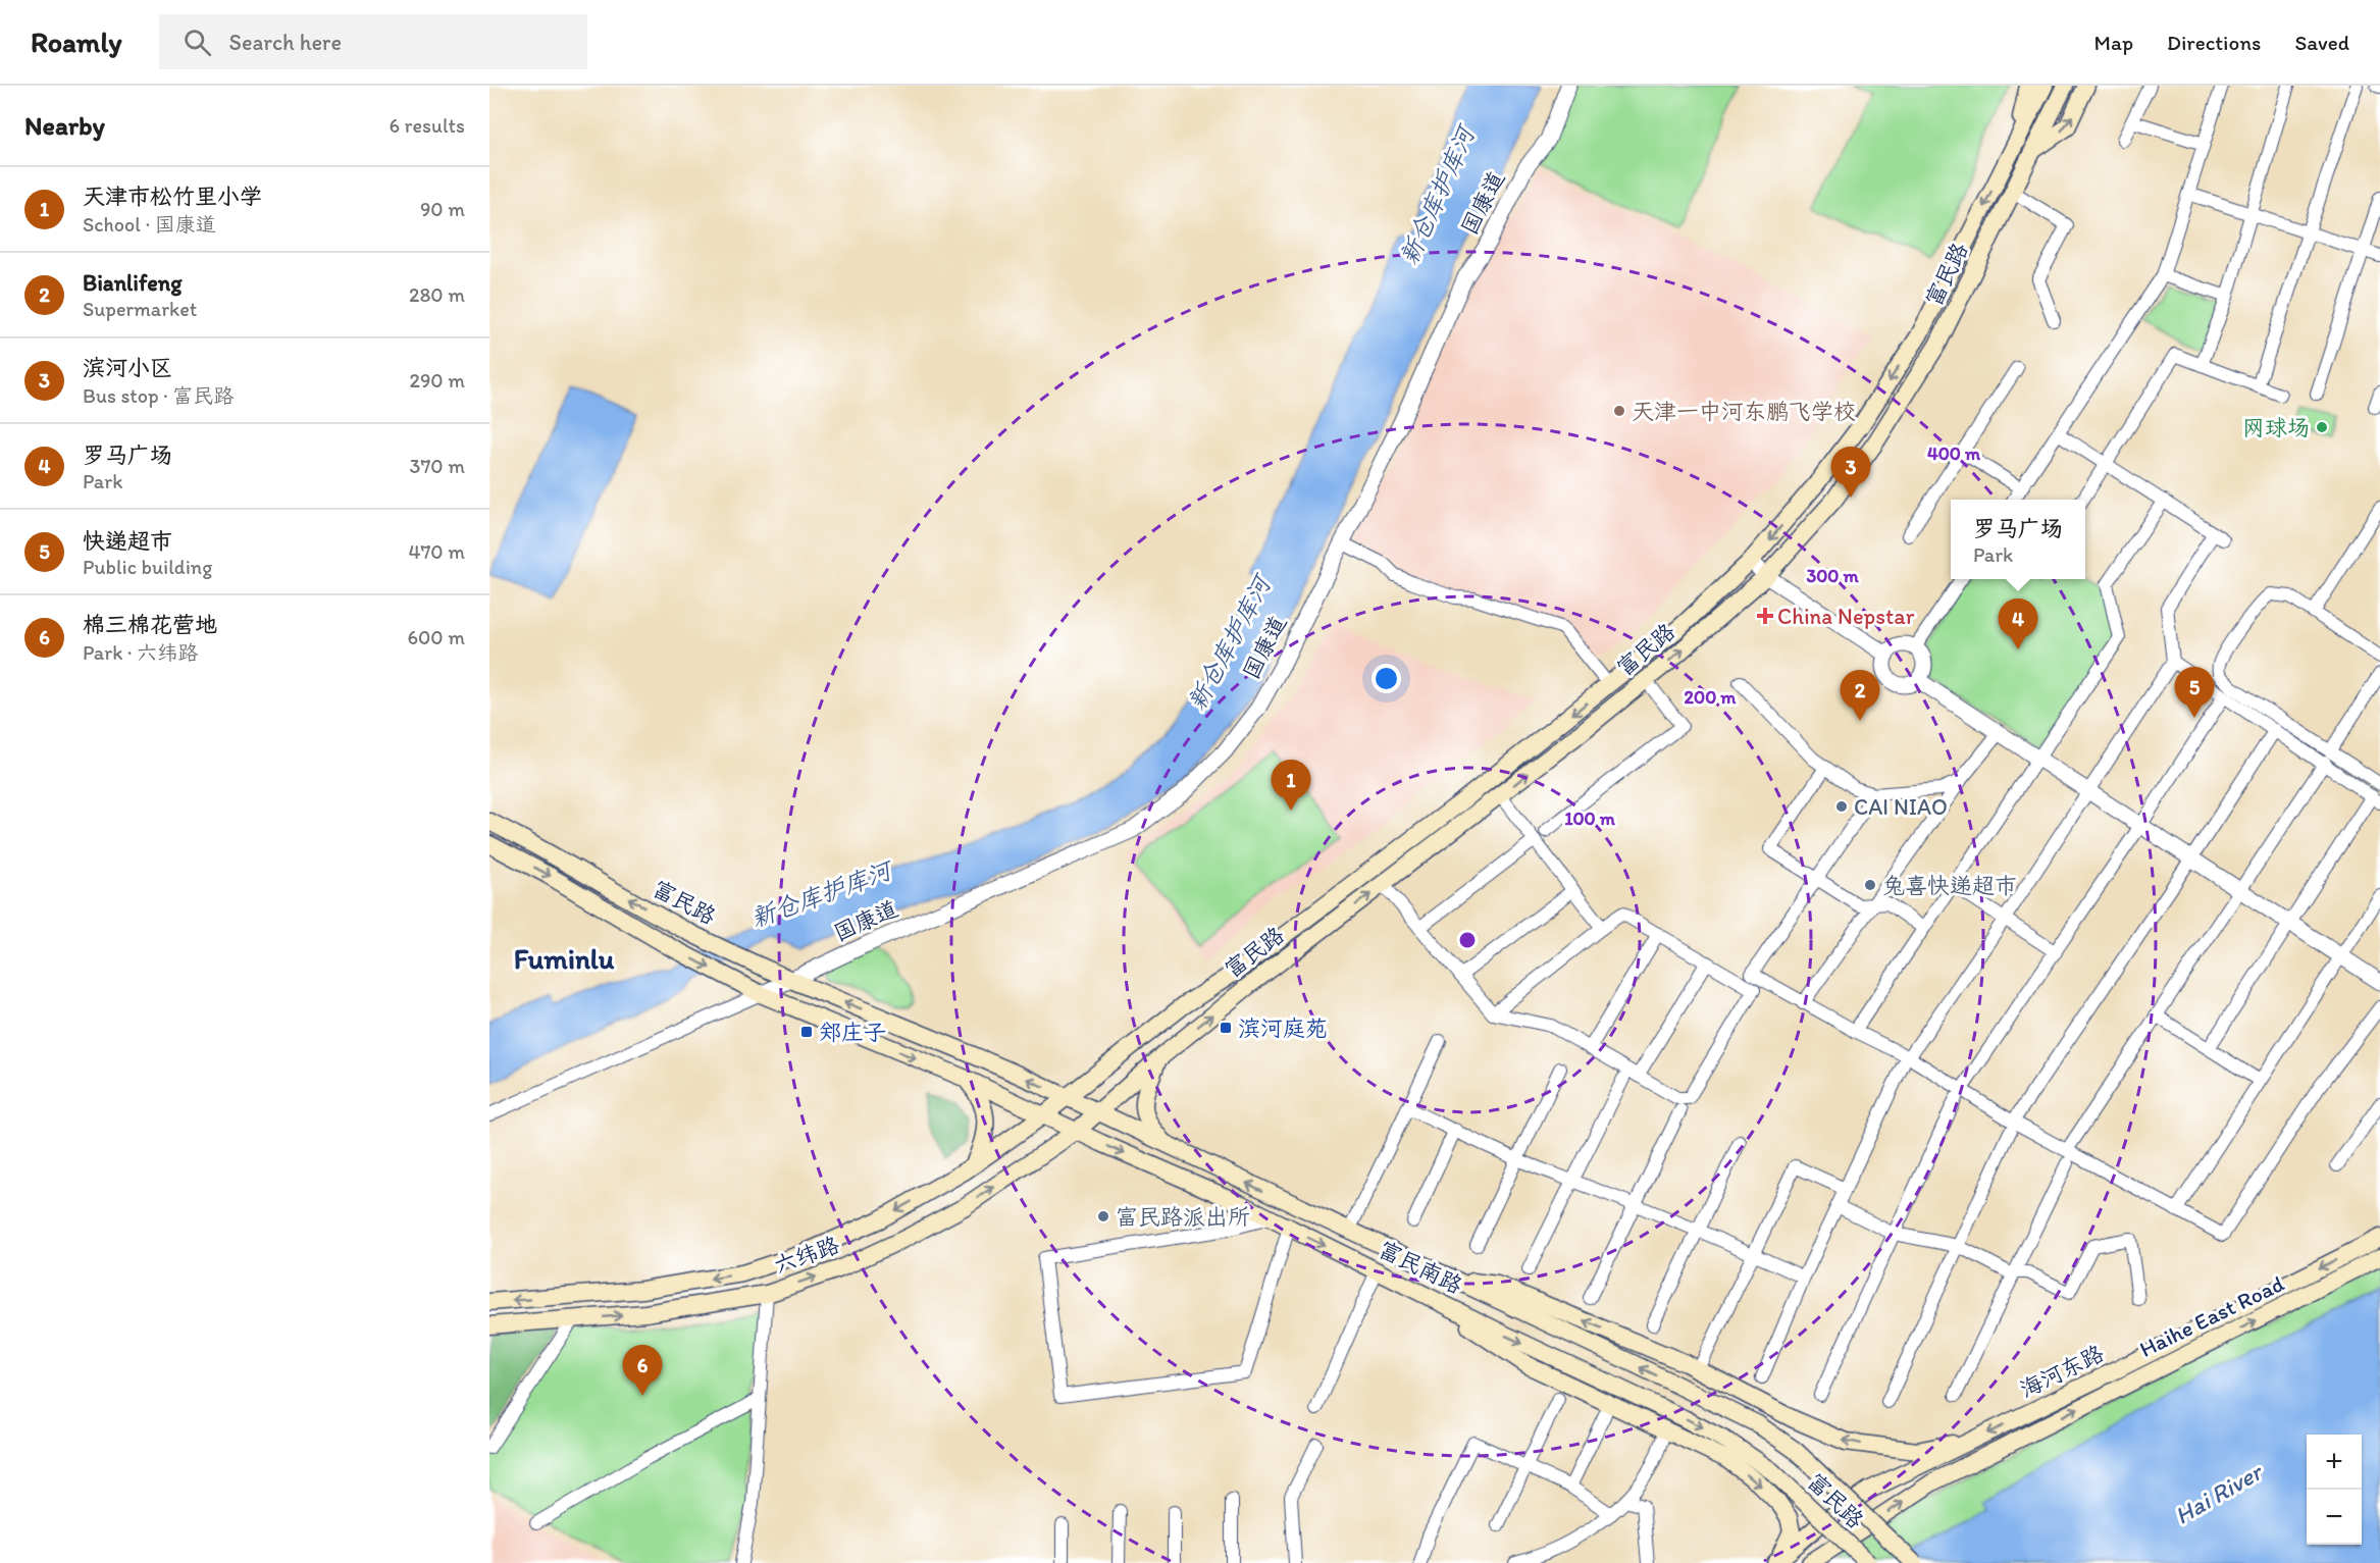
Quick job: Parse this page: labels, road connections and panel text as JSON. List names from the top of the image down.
{
  "streets": {
    "main road": [
      "富民路",
      "六纬路",
      "富民南路",
      "Haihe East Road",
      "海河东路"
    ],
    "street": ["国康道"]
  },
  "crossings": [
    ["国康道", "富民路"],
    ["富民路", "六纬路"],
    ["富民路", "富民南路"],
    ["六纬路", "富民南路"]
  ],
  "one_way": ["Haihe East Road", "海河东路"],
  "districts": ["Fuminlu"],
  "water": ["新仓库护库河", "Hai River"],
  "places": {
    "other": [
      "天津一中河东鹏飞学校",
      "网球场",
      "CAI NIAO",
      "兔喜快递超市",
      "富民路派出所"
    ],
    "health": ["China Nepstar"],
    "transit": ["滨河庭苑", "郑庄子"]
  },
  "page": {
    "header": "Roamly",
    "search": "Search here",
    "nav": ["Map", "Directions", "Saved"],
    "heading": ["Nearby", "6 results"],
    "list": [
      {
        "mark": "1",
        "name": "天津市松竹里小学",
        "note": "School · 国康道",
        "value": "90 m"
      },
      {
        "mark": "2",
        "name": "Bianlifeng",
        "note": "Supermarket",
        "value": "280 m"
      },
      {
        "mark": "3",
        "name": "滨河小区",
        "note": "Bus stop · 富民路",
        "value": "290 m"
      },
      {
        "mark": "4",
        "name": "罗马广场",
        "note": "Park",
        "value": "370 m"
      },
      {
        "mark": "5",
        "name": "快递超市",
        "note": "Public building",
        "value": "470 m"
      },
      {
        "mark": "6",
        "name": "棉三棉花营地",
        "note": "Park · 六纬路",
        "value": "600 m"
      }
    ],
    "pins": [
      "3",
      "4",
      "5",
      "2",
      "1",
      "6"
    ],
    "popup": ["罗马广场", "Park"],
    "map_buttons": ["+", "−"]
  },
  "rings": [
    "400 m",
    "300 m",
    "200 m",
    "100 m"
  ]
}
